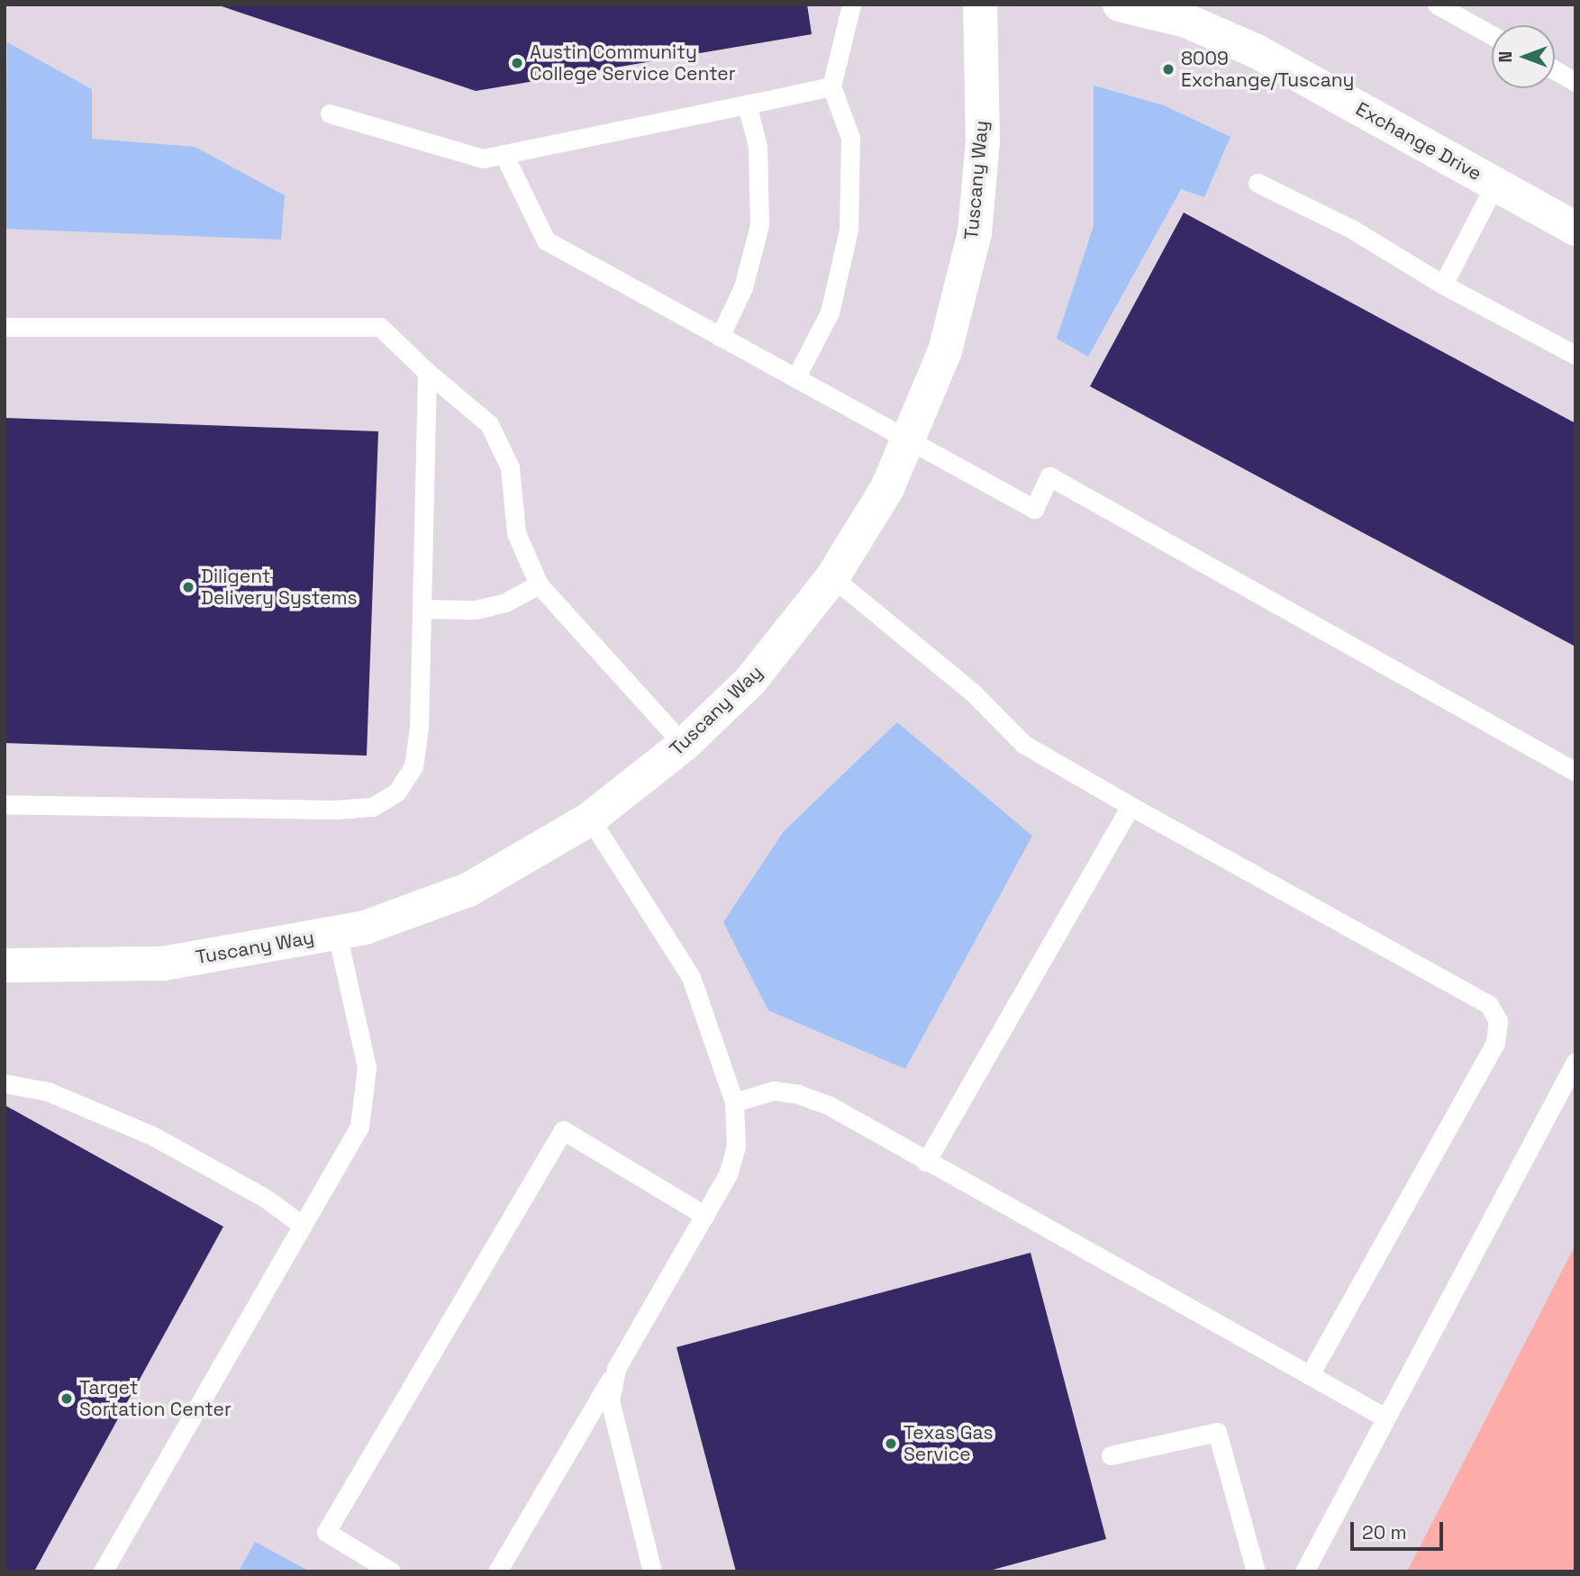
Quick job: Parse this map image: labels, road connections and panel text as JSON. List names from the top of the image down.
{
  "streets": {
    "street": ["Exchange Drive", "Tuscany Way"]
  },
  "places": [
    "Austin Community College Service Center",
    "8009 Exchange/Tuscany",
    "Diligent Delivery Systems",
    "Target Sortation Center",
    "Texas Gas Service"
  ],
  "scale_bar": "20 m",
  "north": "left"
}
